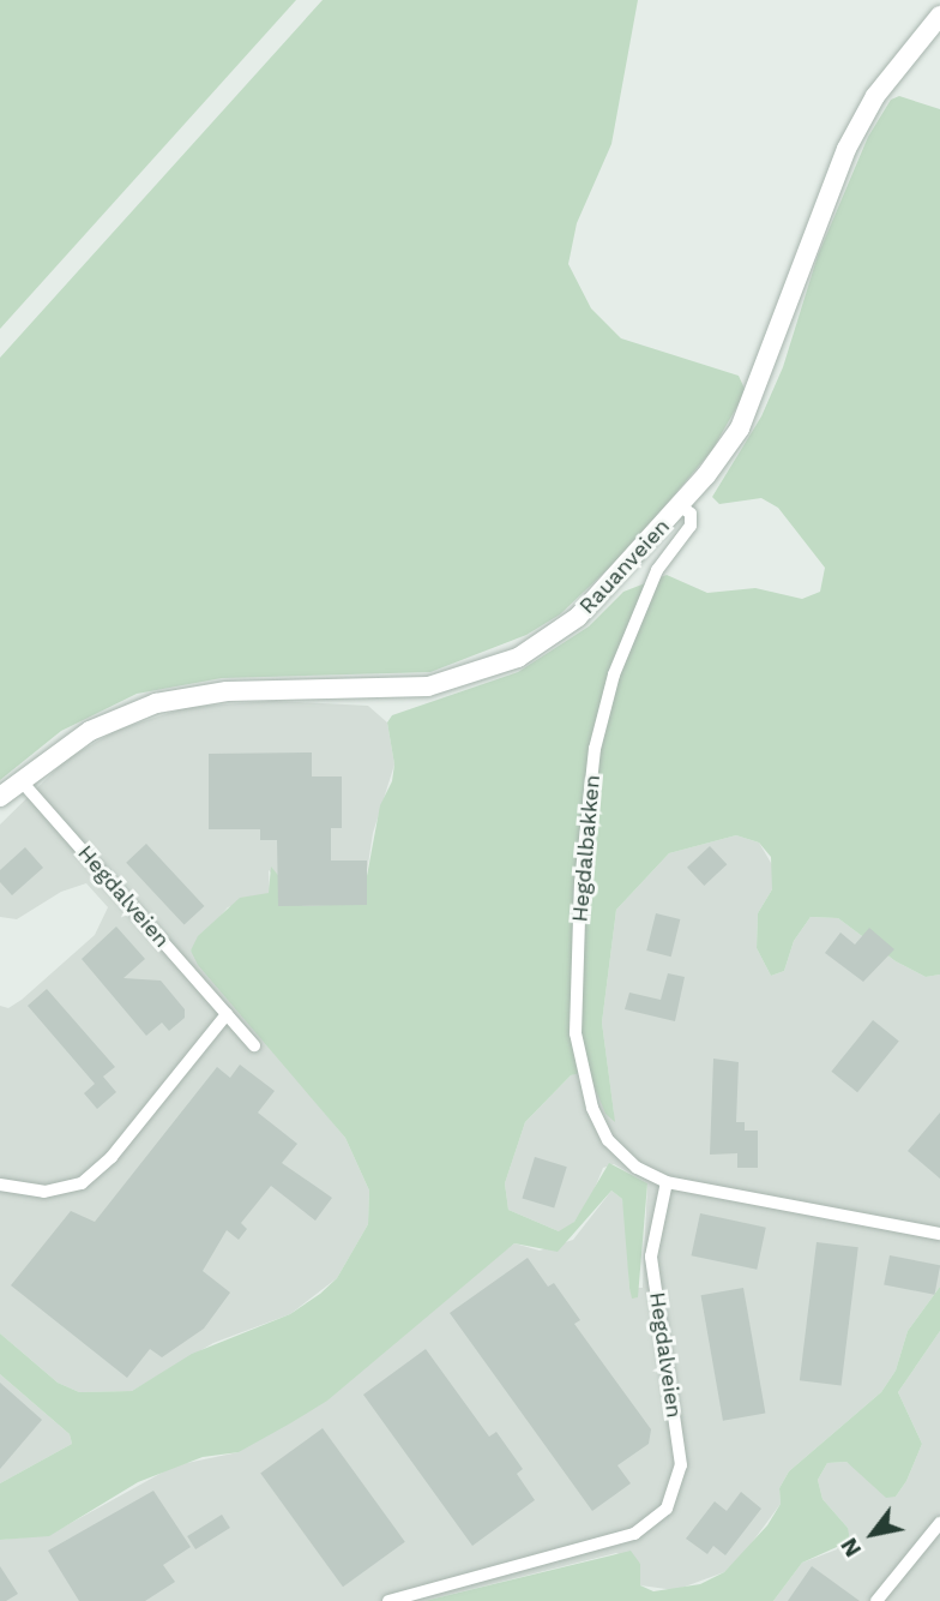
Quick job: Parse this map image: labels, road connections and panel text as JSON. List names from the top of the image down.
{
  "streets": {
    "main road": ["Rauanveien"],
    "street": ["Hegdalbakken", "Hegdalveien"]
  },
  "crossings": [
    ["Rauanveien", "Hegdalbakken"],
    ["Rauanveien", "Hegdalveien"],
    ["Hegdalbakken", "Hegdalveien"]
  ],
  "north": "bottom left"
}
